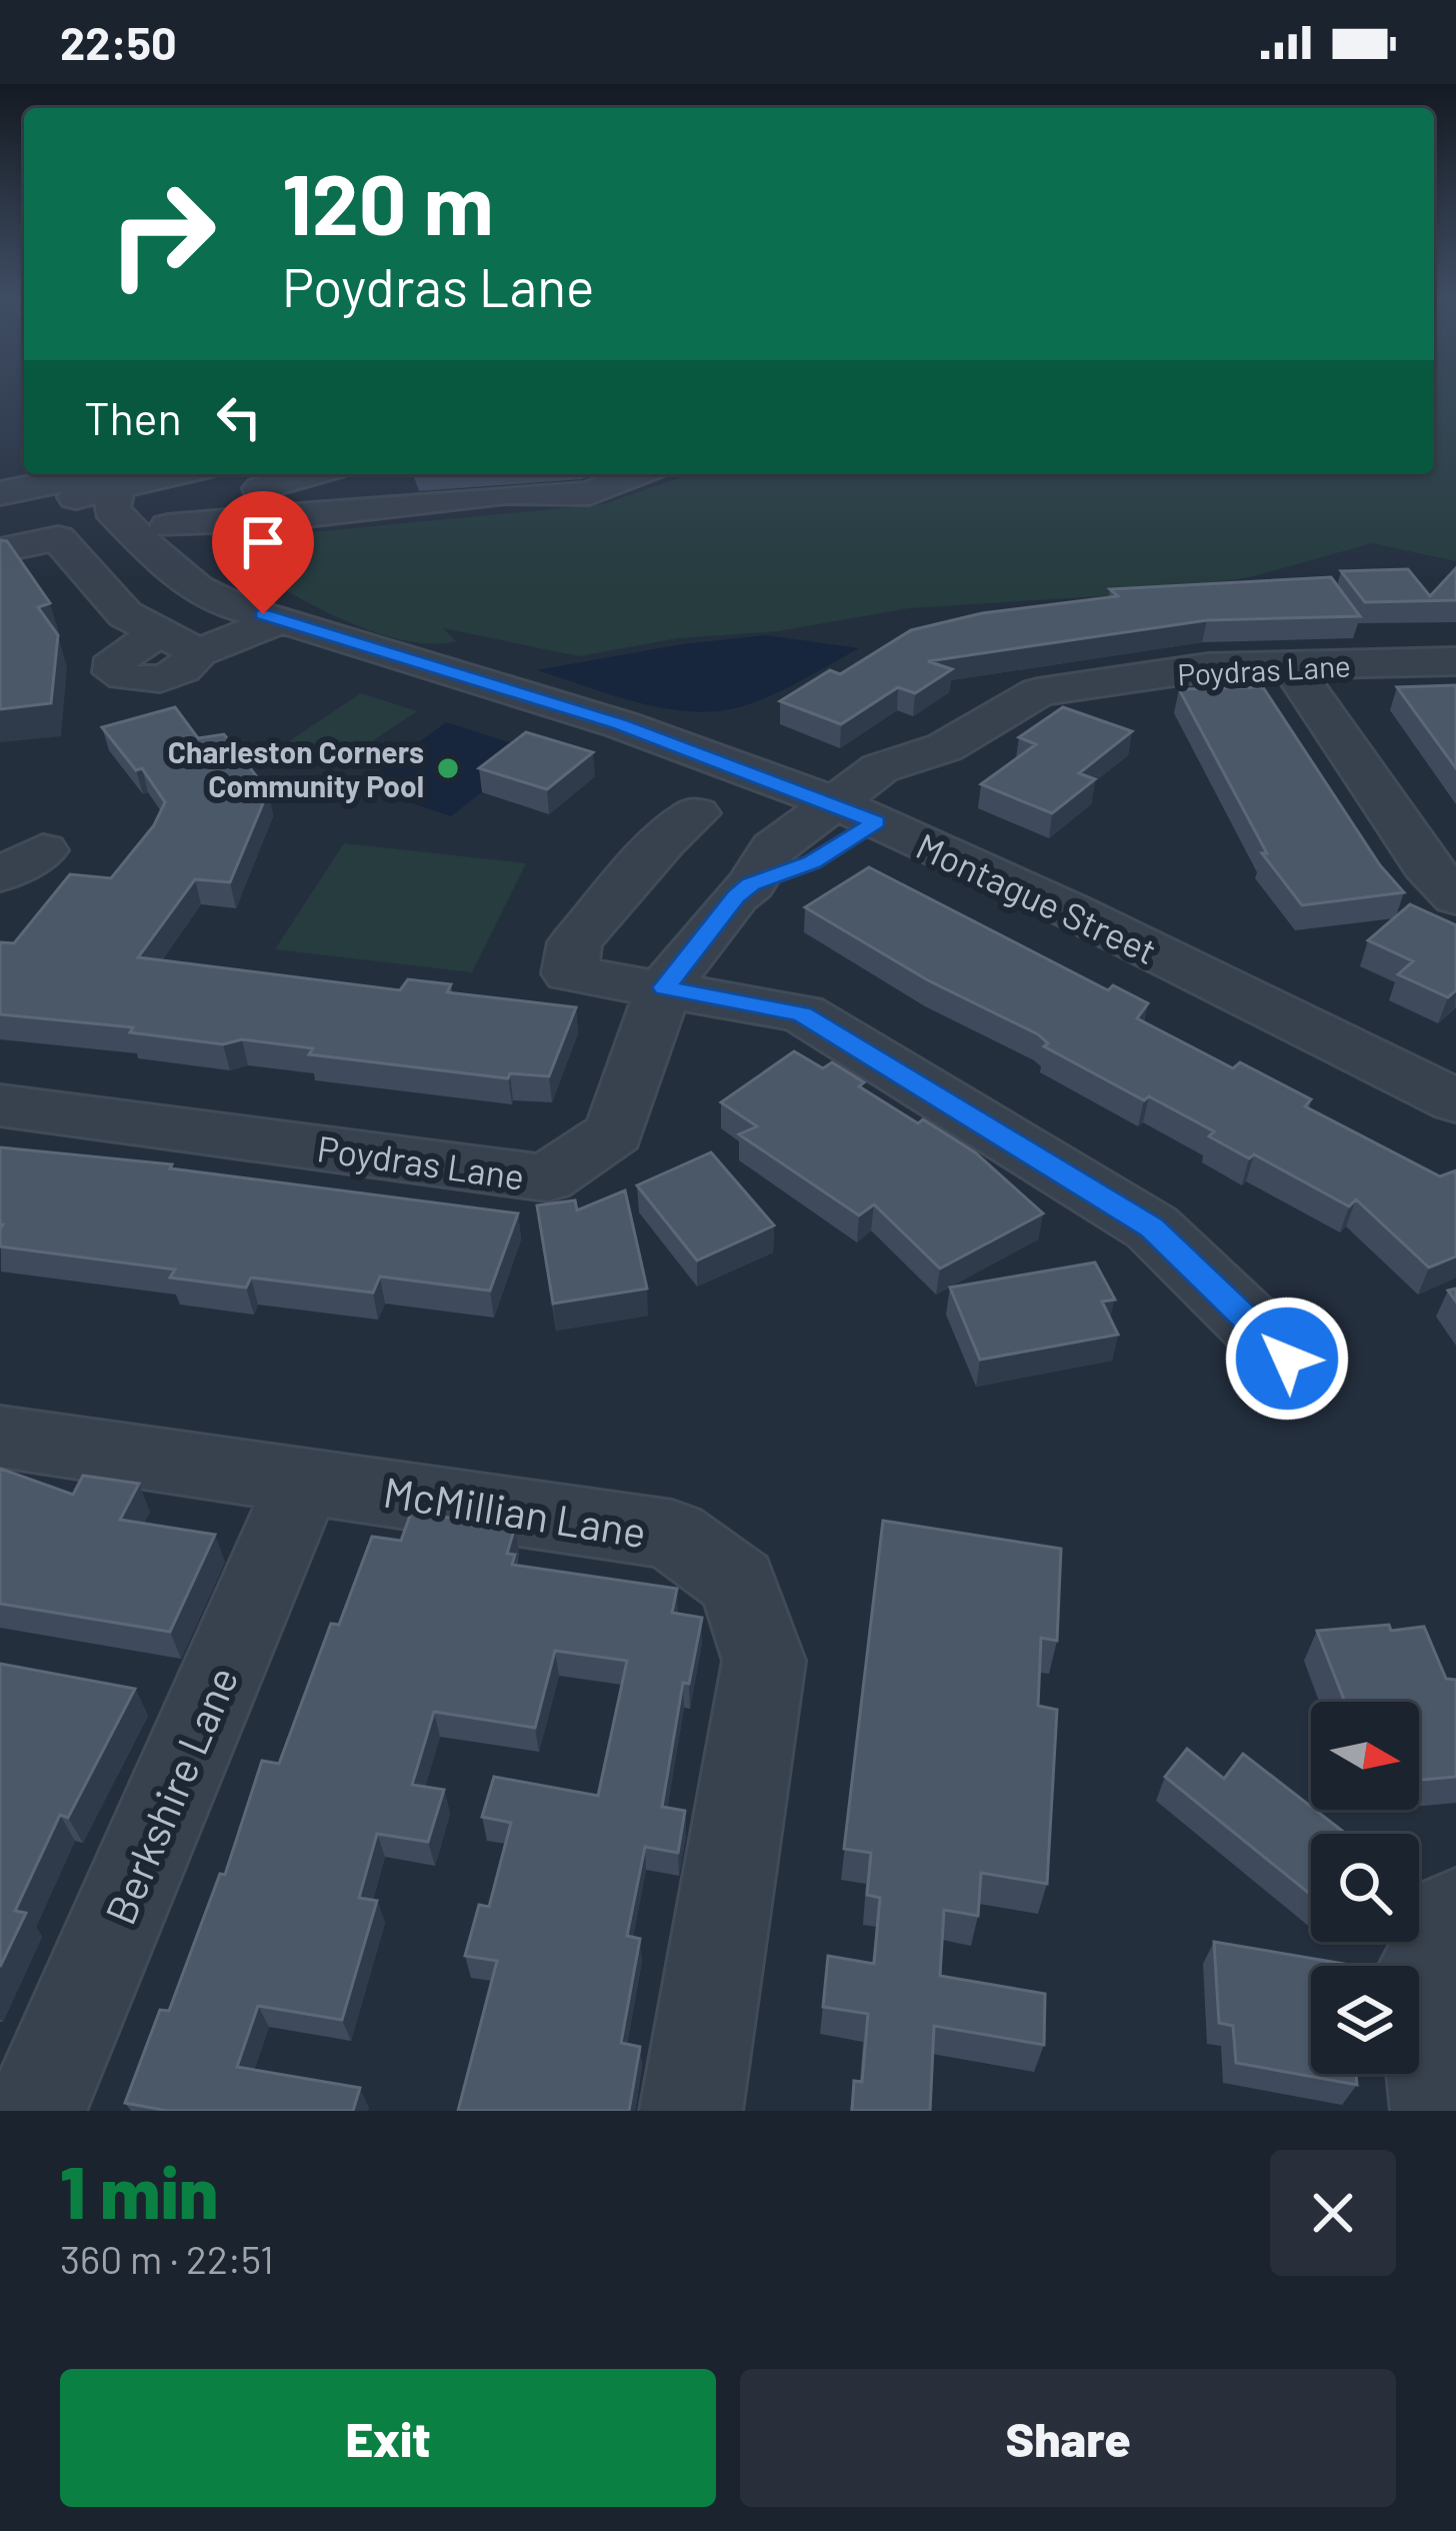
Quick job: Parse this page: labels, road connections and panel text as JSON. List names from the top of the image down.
{
  "streets": {
    "street": [
      "Poydras Lane",
      "Montague Street",
      "McMillian Lane",
      "Berkshire Lane"
    ]
  },
  "crossings": [
    ["Poydras Lane", "Montague Street"],
    ["McMillian Lane", "Berkshire Lane"]
  ],
  "places": ["Charleston Corners Community Pool"],
  "north": "right",
  "page": {
    "status": "22:50",
    "turn": ["120 m", "Poydras Lane"],
    "then": "Then",
    "heading": ["1 min", "360 m · 22:51"],
    "buttons": ["Exit", "Share"]
  }
}
